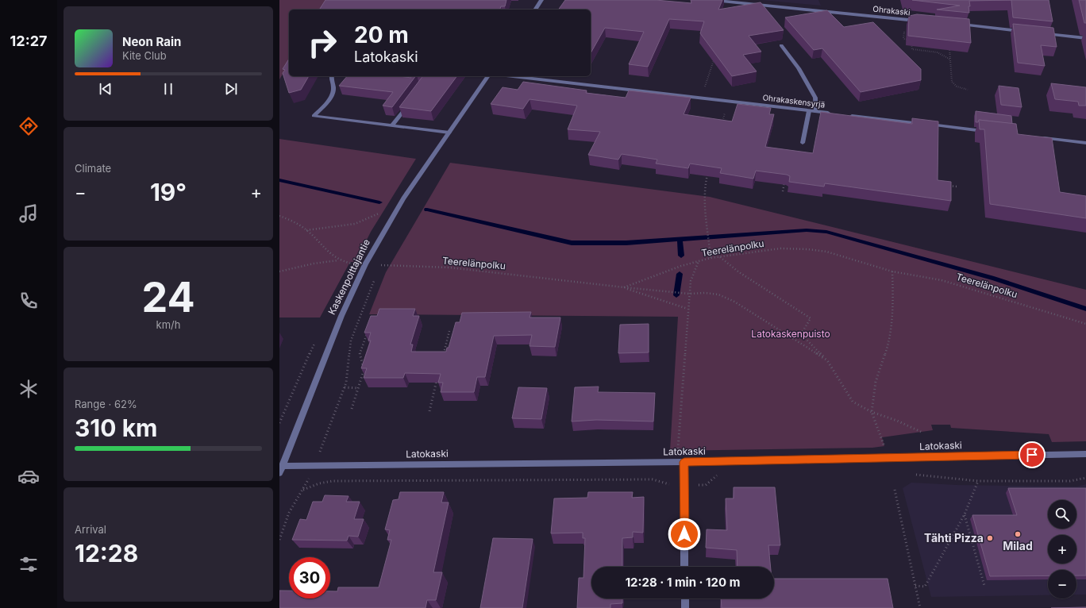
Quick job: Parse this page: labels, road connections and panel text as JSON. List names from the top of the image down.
{
  "streets": {
    "street": [
      "Ohrakaski",
      "Ohrakaskensyrjä",
      "Kaskenpolttajantie",
      "Latokaski"
    ],
    "path": ["Teerelänpolku"]
  },
  "crossings": [
    ["Kaskenpolttajantie", "Latokaski"]
  ],
  "parks": ["Latokaskenpuisto"],
  "places": ["Milad", "Tähti Pizza"],
  "page": {
    "tabs": "12:27",
    "turn": ["20 m", "Latokaski"],
    "song": ["Neon Rain", "Kite Club"],
    "tile": [
      "Climate",
      ["24", "km/h"],
      ["Range · 62%", "310 km"],
      ["Arrival", "12:28"]
    ],
    "heat": ["−", "19°", "+"],
    "map_buttons": ["+", "−"],
    "limit": "30",
    "trip": "12:28 · 1 min · 120 m"
  }
}
